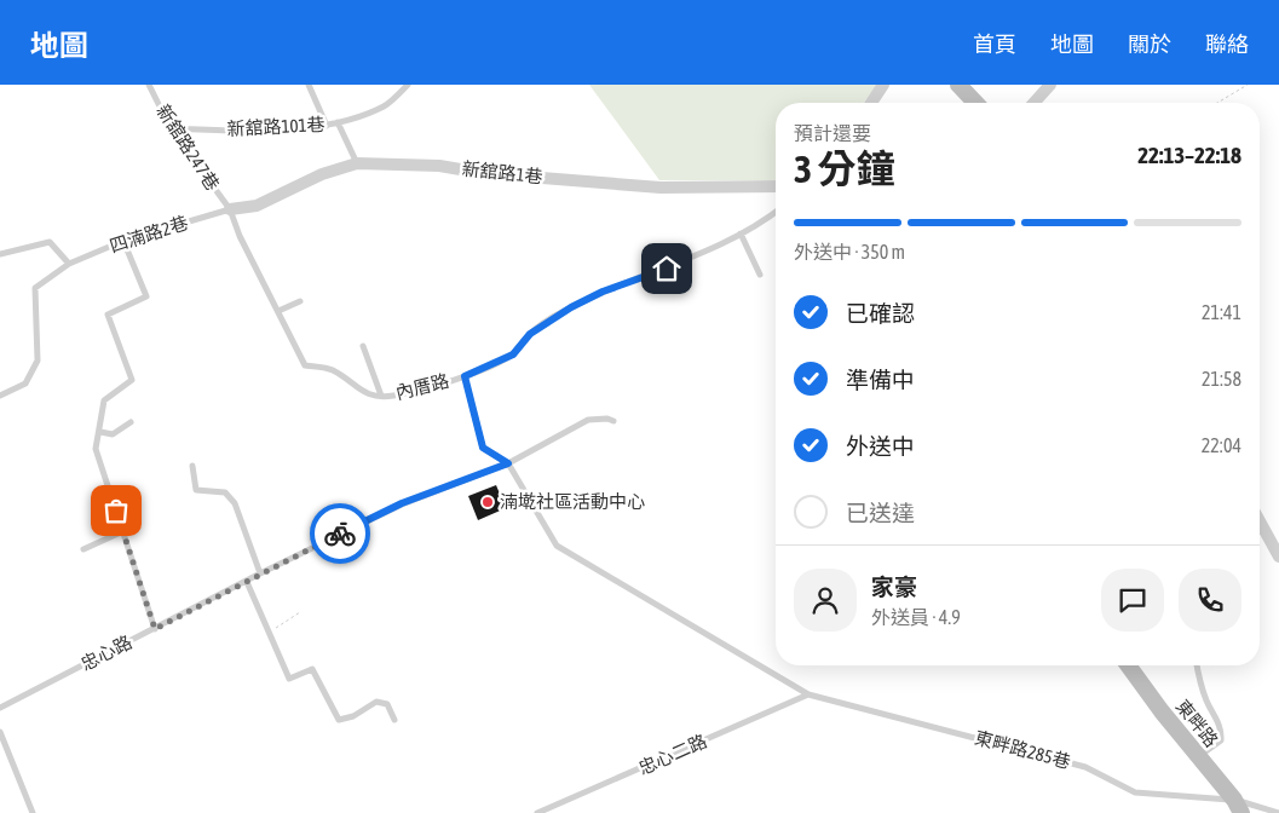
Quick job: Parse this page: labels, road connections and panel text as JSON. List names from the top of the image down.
{
  "streets": {
    "street": ["新舘路1巷", "東畔路"],
    "lane": [
      "新舘路101巷",
      "新舘路247巷",
      "四湳路2巷",
      "內厝路",
      "忠心路",
      "東畔路285巷",
      "忠心二路"
    ]
  },
  "crossings": [
    ["新舘路101巷", "新舘路247巷"],
    ["新舘路247巷", "新舘路1巷"],
    ["新舘路247巷", "四湳路2巷"],
    ["新舘路247巷", "內厝路"],
    ["新舘路1巷", "四湳路2巷"],
    ["新舘路1巷", "內厝路"],
    ["四湳路2巷", "內厝路"],
    ["忠心路", "東畔路285巷"],
    ["東畔路", "東畔路285巷"],
    ["東畔路285巷", "忠心二路"]
  ],
  "places": ["湳墘社區活動中心"],
  "page": {
    "header": "地圖",
    "nav": [
      "首頁",
      "地圖",
      "關於",
      "聯絡"
    ],
    "heading": ["3 分鐘", "預計還要", "22:13–22:18"],
    "panel": ["家豪", "外送員 · 4.9"],
    "bar": "外送中 · 350 m",
    "list": [
      ["已確認", "21:41"],
      ["準備中", "21:58"],
      ["外送中", "22:04"],
      "已送達"
    ]
  }
}
